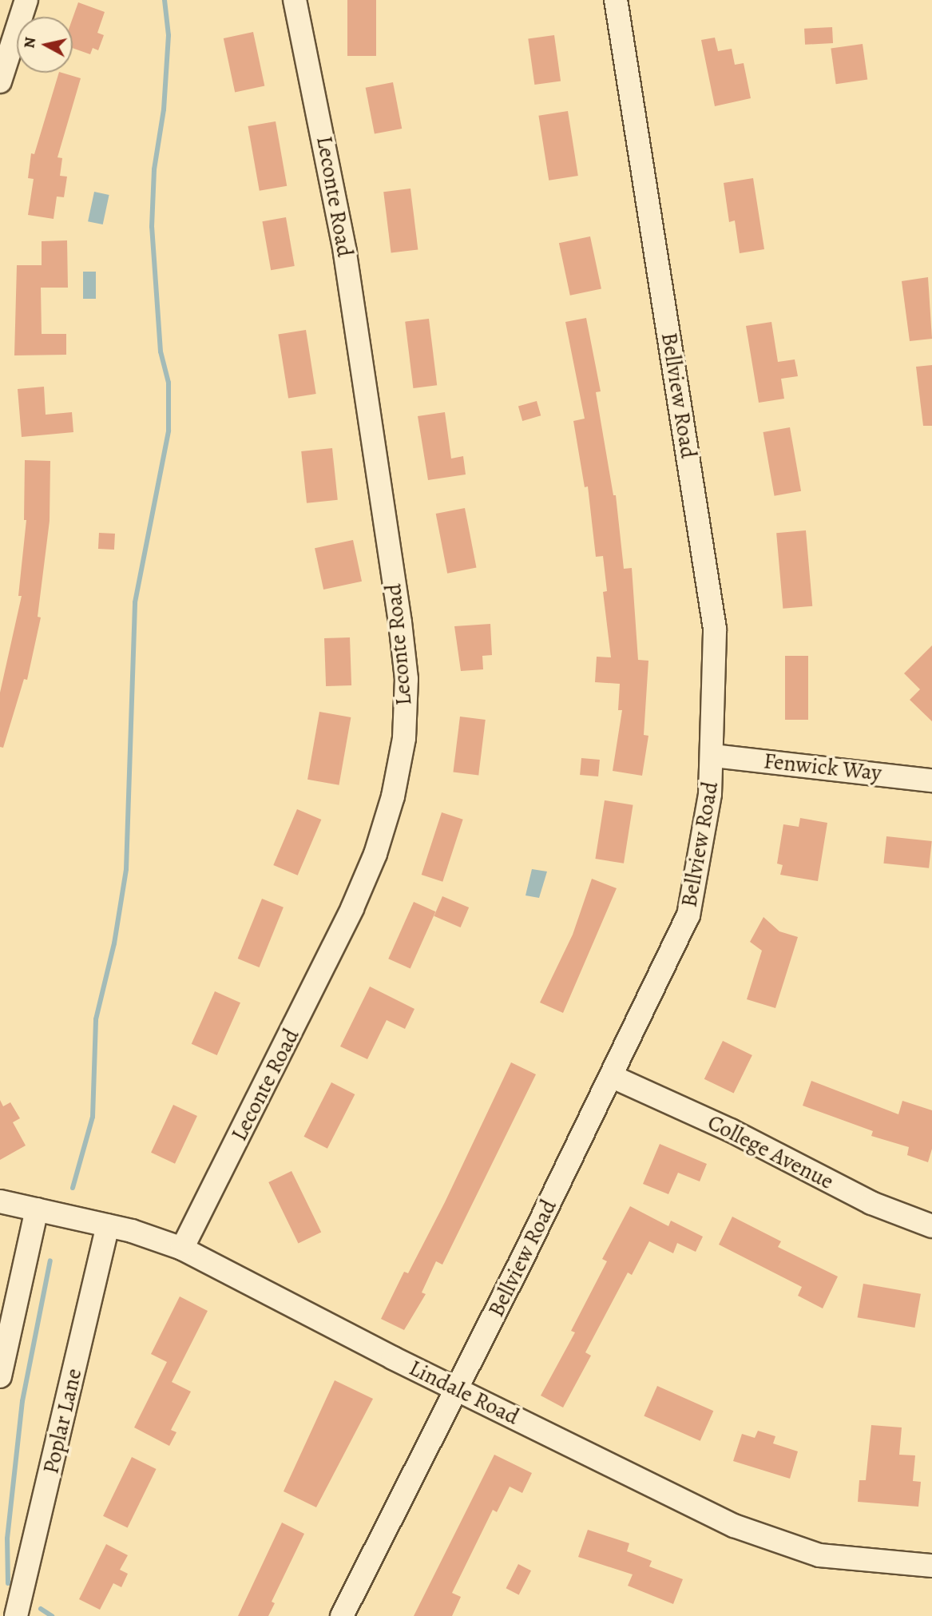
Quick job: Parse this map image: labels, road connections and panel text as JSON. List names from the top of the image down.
{
  "streets": {
    "street": [
      "Leconte Road",
      "Bellview Road",
      "Fenwick Way",
      "College Avenue",
      "Lindale Road",
      "Poplar Lane"
    ]
  },
  "crossings": [
    ["Leconte Road", "Lindale Road"],
    ["Bellview Road", "Fenwick Way"],
    ["Bellview Road", "College Avenue"],
    ["Bellview Road", "Lindale Road"],
    ["Lindale Road", "Poplar Lane"]
  ],
  "north": "left"
}
